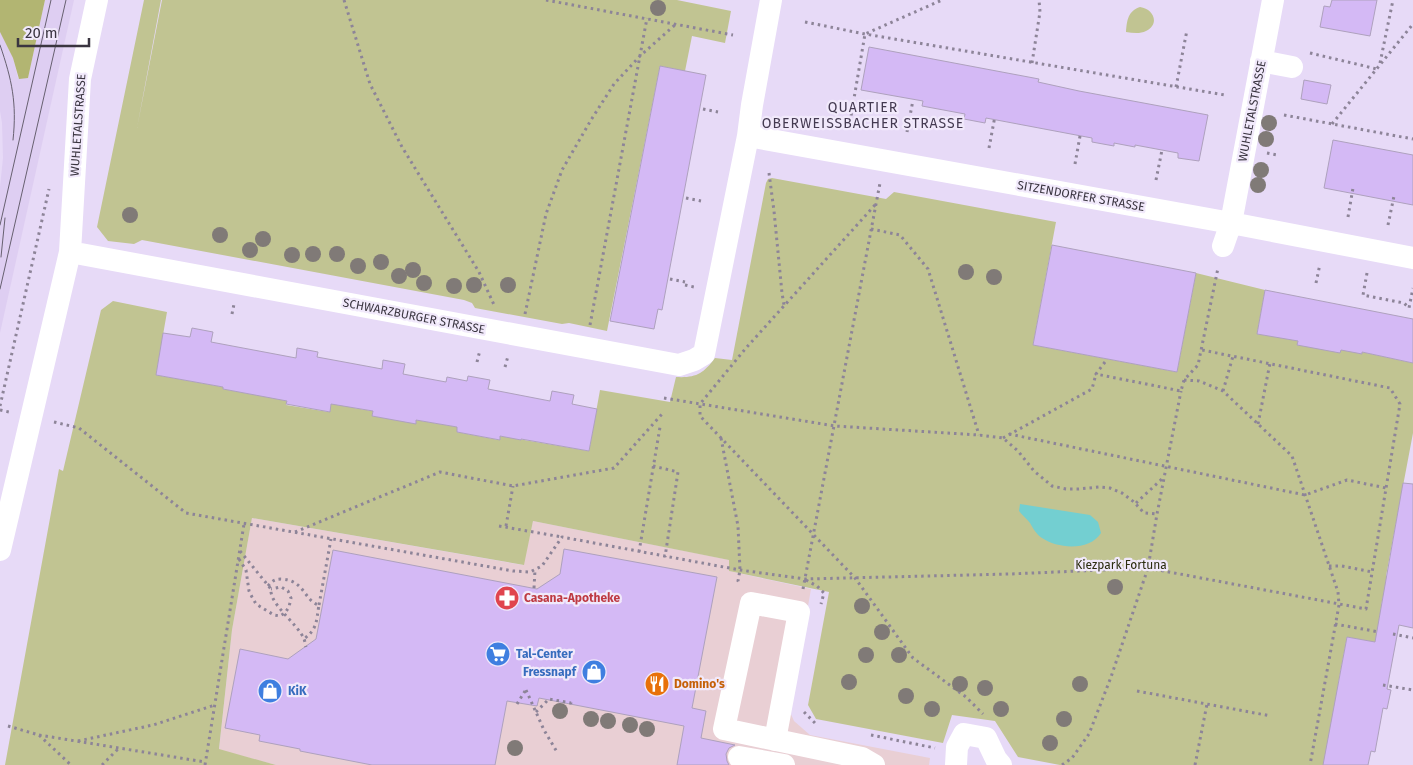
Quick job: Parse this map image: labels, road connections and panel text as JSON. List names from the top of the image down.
{
  "streets": {
    "street": ["WUHLETALSTRASSE", "SITZENDORFER STRASSE", "SCHWARZBURGER STRASSE"]
  },
  "crossings": [
    ["WUHLETALSTRASSE", "SITZENDORFER STRASSE"],
    ["WUHLETALSTRASSE", "SCHWARZBURGER STRASSE"],
    ["SITZENDORFER STRASSE", "SCHWARZBURGER STRASSE"]
  ],
  "districts": ["QUARTIER OBERWEISSBACHER STRASSE"],
  "parks": ["Kiezpark Fortuna"],
  "places": {
    "pharmacy": ["Casana-Apotheke"],
    "supermarket": ["Tal-Center"],
    "shop": ["Fressnapf", "KiK"],
    "restaurant": ["Domino's"]
  },
  "scale_bar": "20 m"
}
